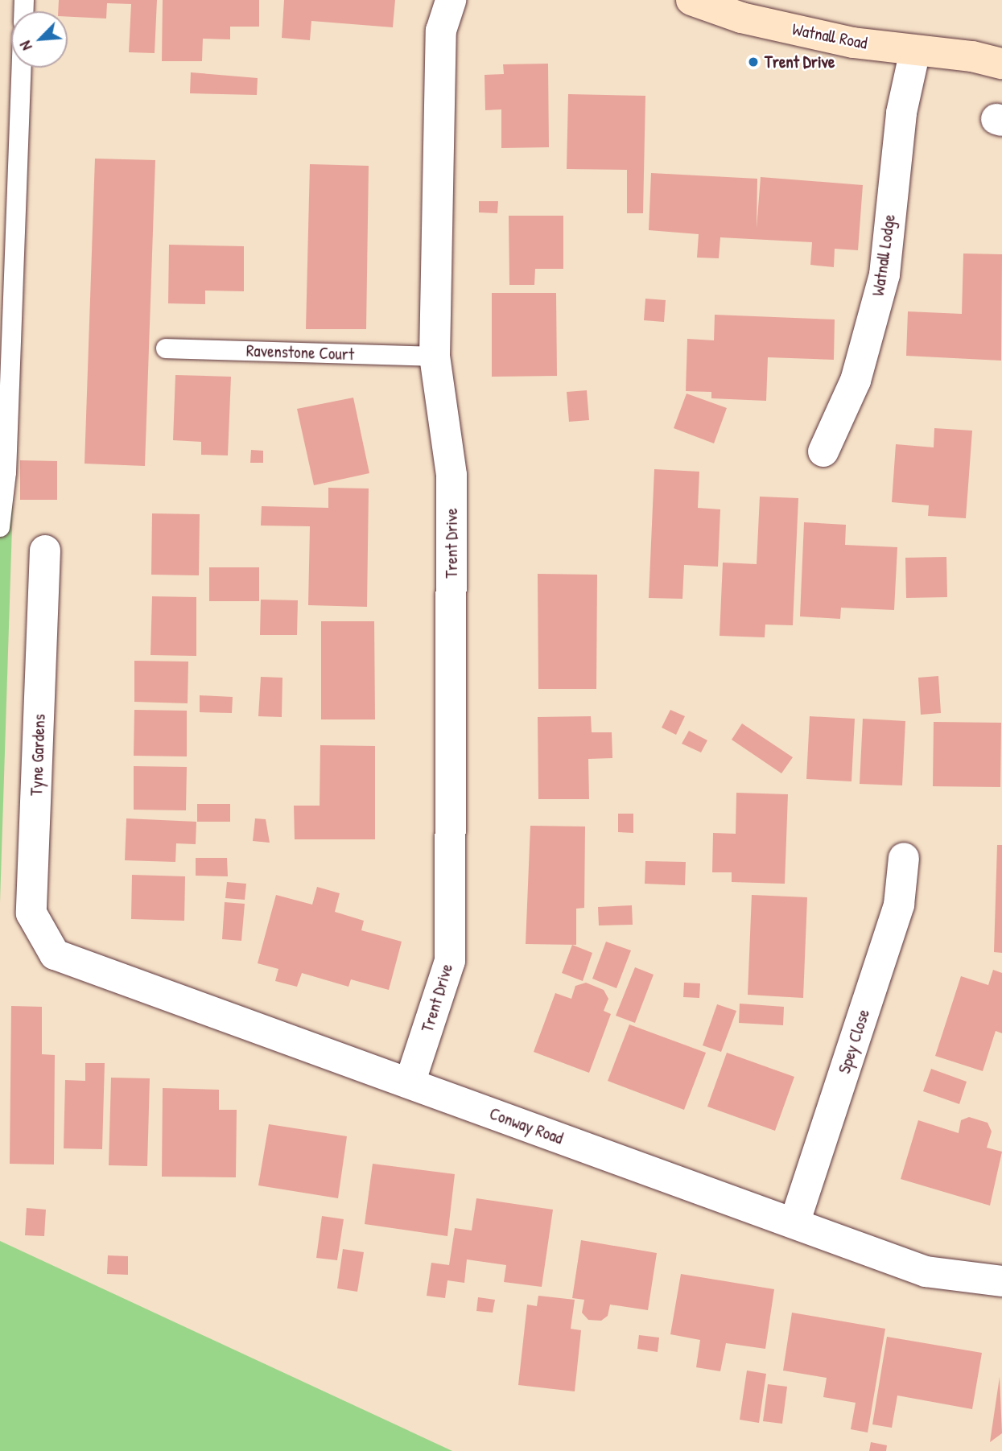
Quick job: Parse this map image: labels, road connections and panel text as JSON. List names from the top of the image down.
{
  "streets": {
    "main road": ["Watnall Road"],
    "street": [
      "Watnall Lodge",
      "Trent Drive",
      "Tyne Gardens",
      "Spey Close",
      "Conway Road"
    ],
    "lane": ["Ravenstone Court"]
  },
  "crossings": [
    ["Watnall Road", "Watnall Lodge"],
    ["Ravenstone Court", "Trent Drive"],
    ["Trent Drive", "Conway Road"],
    ["Tyne Gardens", "Conway Road"],
    ["Spey Close", "Conway Road"]
  ],
  "places": ["Trent Drive"],
  "north": "bottom left"
}
